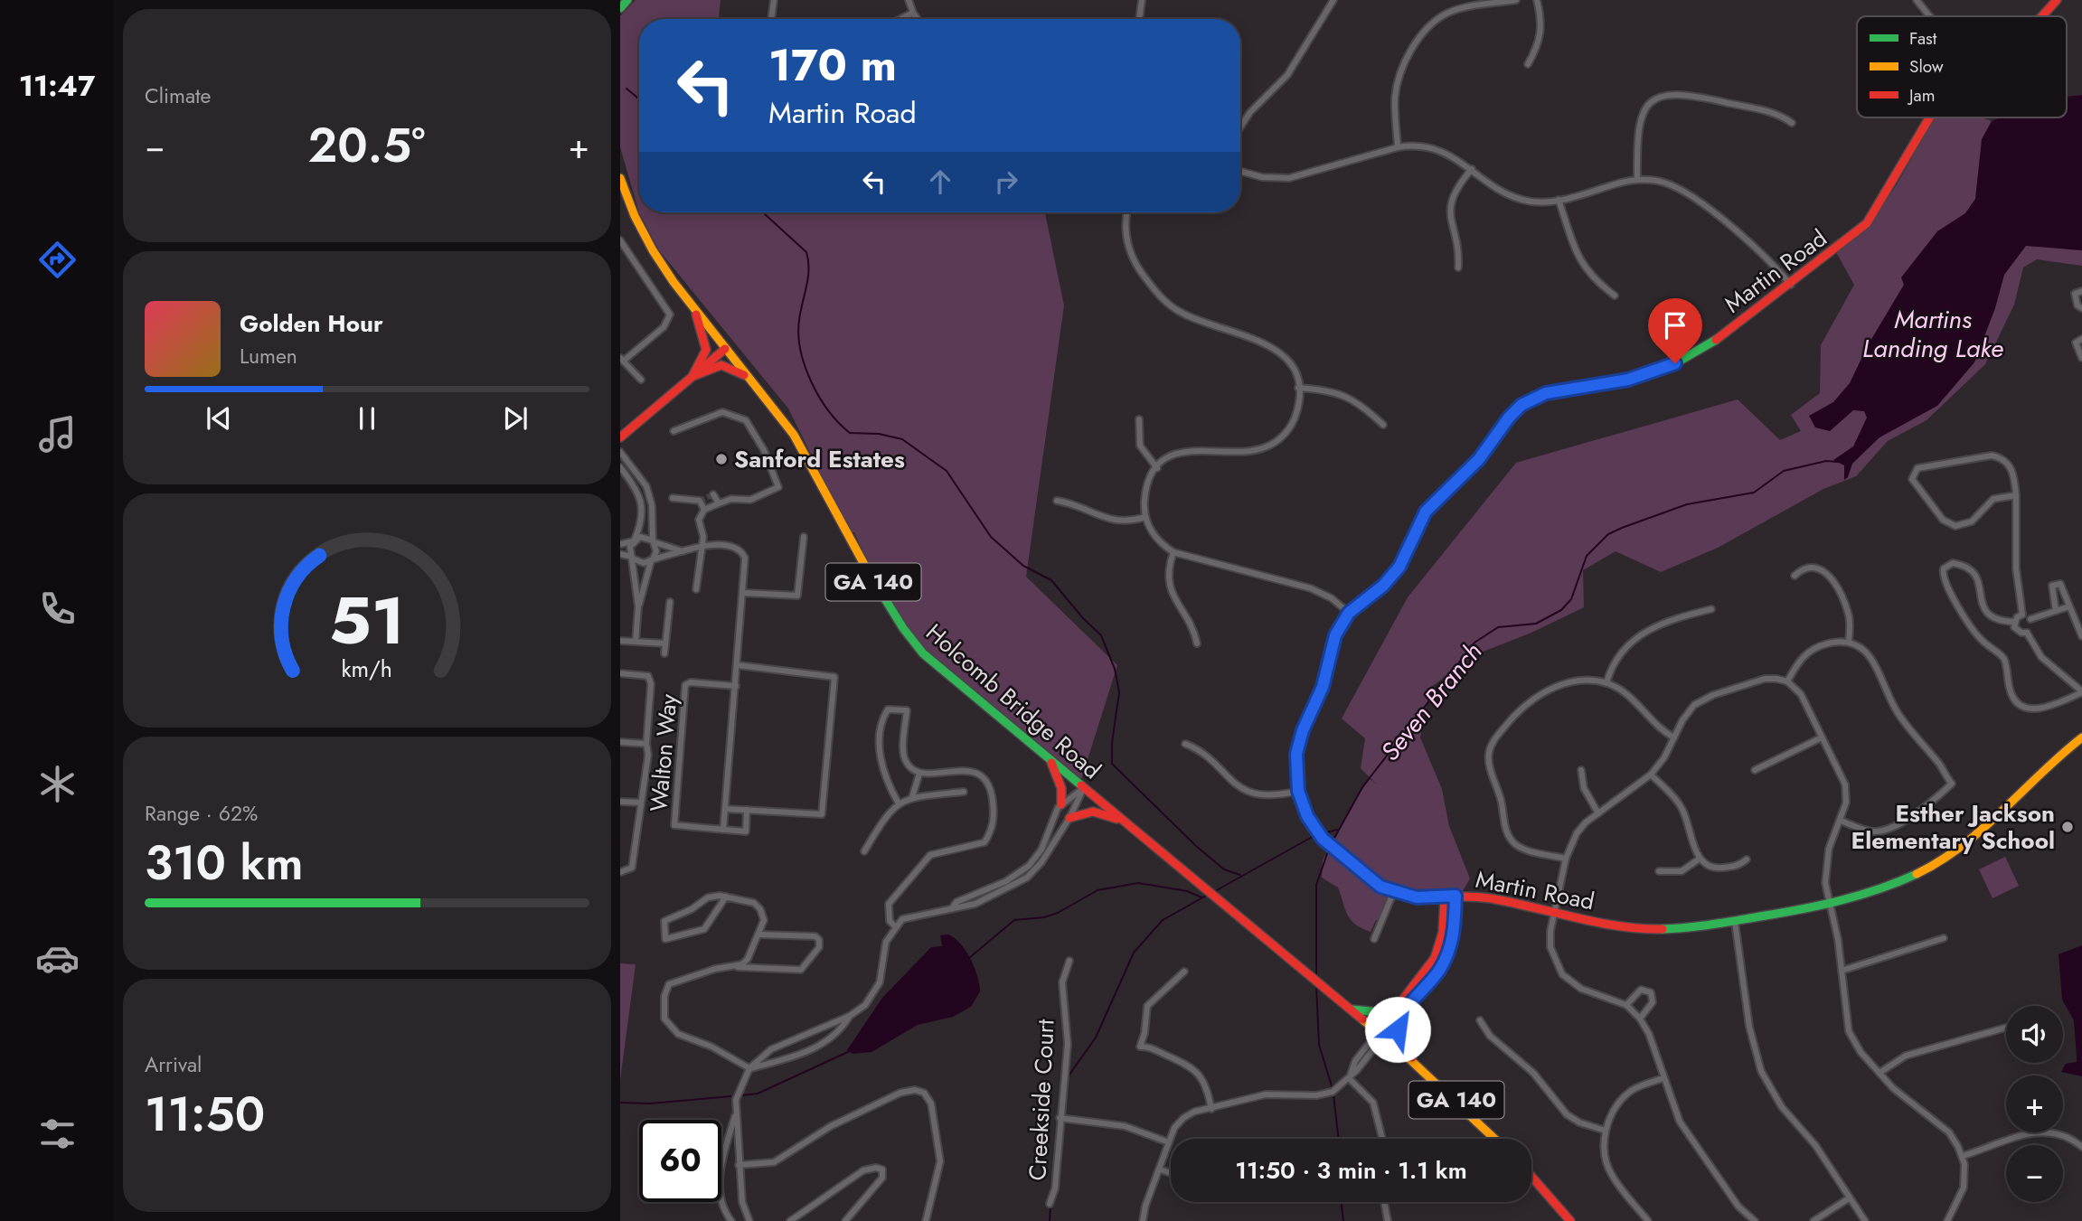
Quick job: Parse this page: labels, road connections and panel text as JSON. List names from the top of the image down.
{
  "streets": {
    "street": [
      "Martin Road",
      "GA 140",
      "Holcomb Bridge Road",
      "Walton Way",
      "Creekside Court"
    ]
  },
  "water": ["Martins Landing Lake", "Seven Branch"],
  "places": ["Sanford Estates", "Esther Jackson Elementary School"],
  "legend": ["Fast", "Slow", "Jam"],
  "page": {
    "tabs": "11:47",
    "tile": [
      "Climate",
      ["Range · 62%", "310 km"],
      ["Arrival", "11:50"]
    ],
    "turn": ["170 m", "Martin Road"],
    "heat": ["−", "20.5°", "+"],
    "song": ["Golden Hour", "Lumen"],
    "map_buttons": ["+", "−"],
    "limit": "60",
    "trip": "11:50 · 3 min · 1.1 km",
    "gauge": ["51", "km/h"]
  }
}
